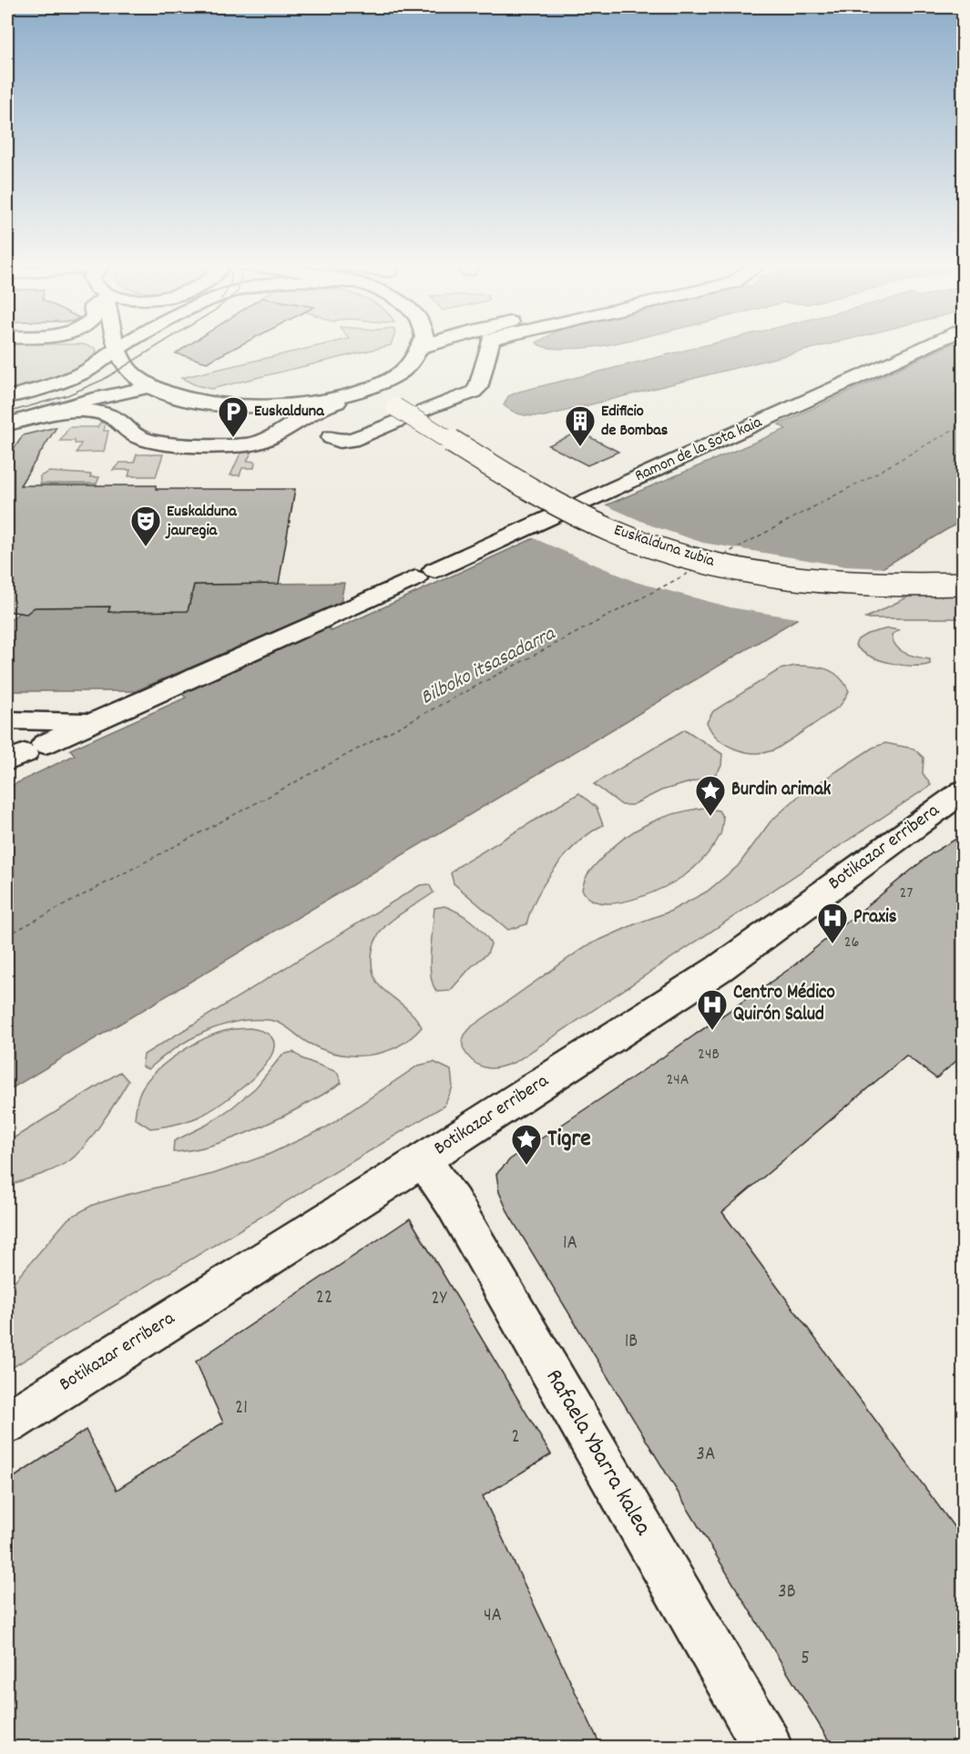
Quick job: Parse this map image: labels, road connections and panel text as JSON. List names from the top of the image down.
{
  "streets": {
    "street": [
      "Ramon de la Sota kaia",
      "Euskalduna zubia",
      "Botikazar erribera",
      "Rafaela Ybarra kalea"
    ]
  },
  "crossings": [
    ["Botikazar erribera", "Rafaela Ybarra kalea"]
  ],
  "water": ["Bilboko itsasadarra"],
  "places": {
    "parking": ["Euskalduna"],
    "building": ["Edificio de Bombas"],
    "theatre": ["Euskalduna jauregia"],
    "place": ["Burdin arimak", "Tigre"],
    "hospital": ["Praxis", "Centro Médico Quirón Salud"]
  },
  "house_numbers": [
    "27",
    "26",
    "24B",
    "24A",
    "1A",
    "22",
    "2Y",
    "1B",
    "21",
    "2",
    "3A",
    "3B",
    "4A",
    "5"
  ]
}
